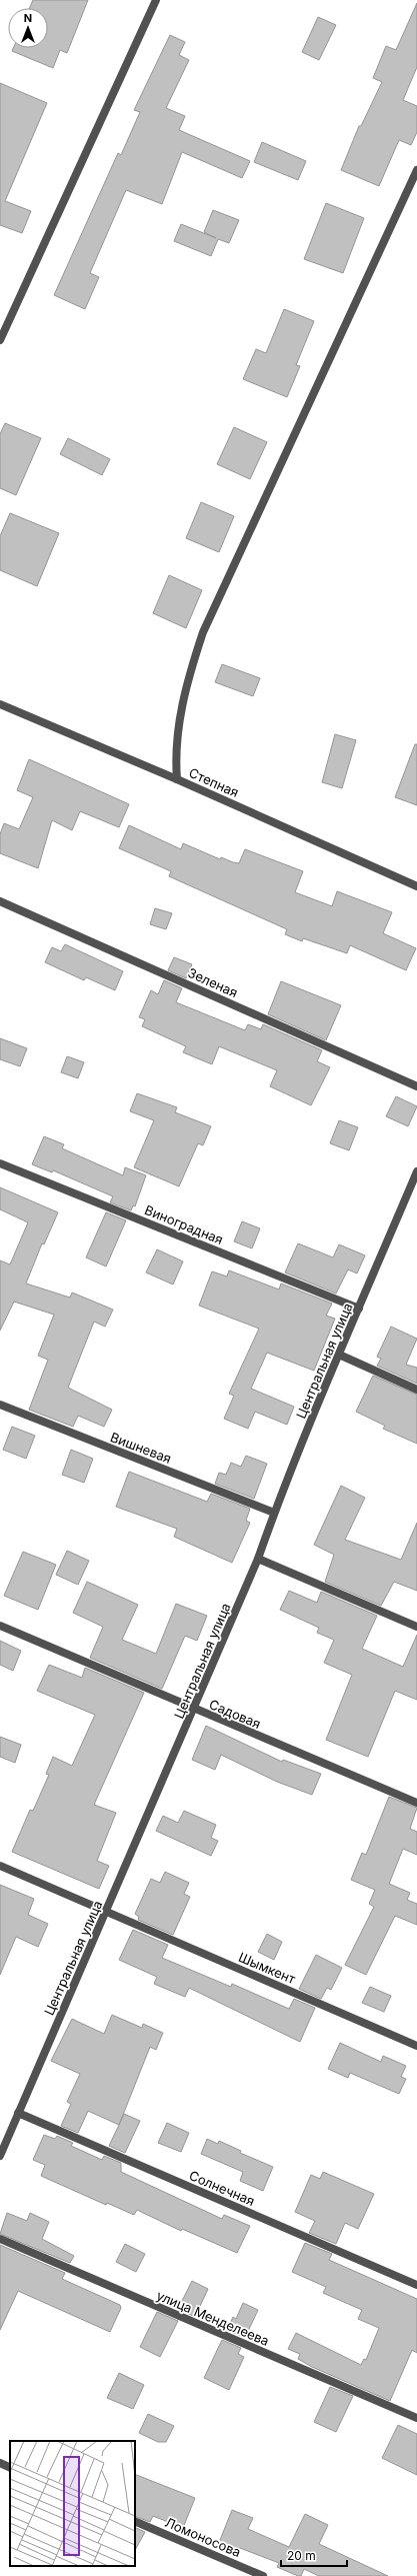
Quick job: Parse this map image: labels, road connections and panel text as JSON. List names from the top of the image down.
{
  "streets": {
    "street": [
      "Степная",
      "Зеленая",
      "Виноградная",
      "Центральная улица",
      "Вишневая",
      "Садовая",
      "Шымкент",
      "Солнечная",
      "улица Менделеева",
      "Ломоносова"
    ]
  },
  "crossings": [
    ["Виноградная", "Центральная улица"],
    ["Центральная улица", "Вишневая"],
    ["Центральная улица", "Садовая"],
    ["Центральная улица", "Шымкент"],
    ["Центральная улица", "Солнечная"]
  ],
  "scale_bar": "20 m",
  "north": "top"
}
